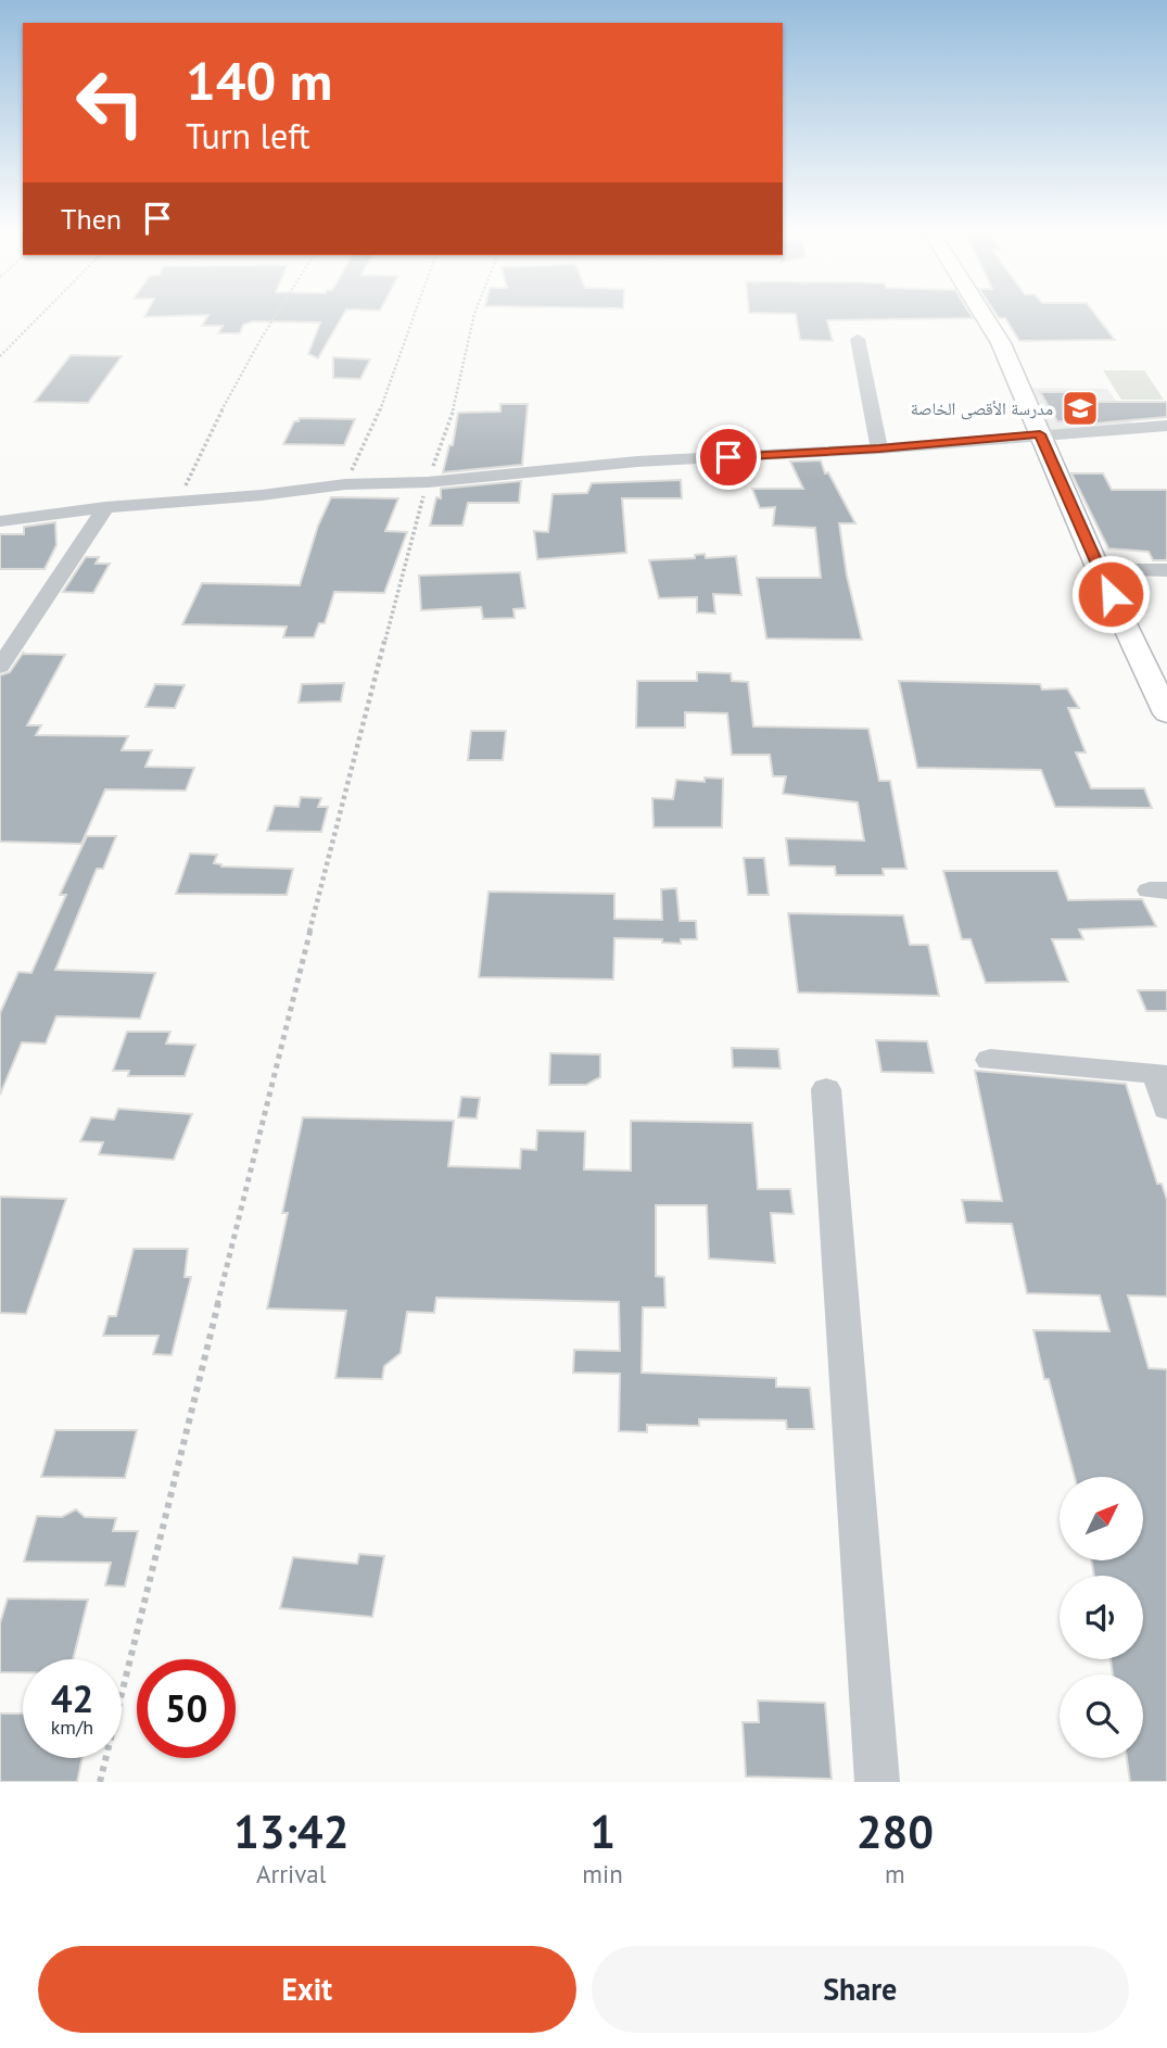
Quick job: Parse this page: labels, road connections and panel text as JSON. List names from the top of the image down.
{
  "places": {
    "school or university": ["مدرسة الأقصى الخاصة"]
  },
  "north": "top right",
  "page": {
    "turn": ["140 m", "Turn left"],
    "then": "Then",
    "speed": "42 km/h",
    "limit": "50",
    "eta": [
      "13:42",
      "Arrival",
      "1",
      "min",
      "280",
      "m"
    ],
    "buttons": ["Exit", "Share"]
  }
}
